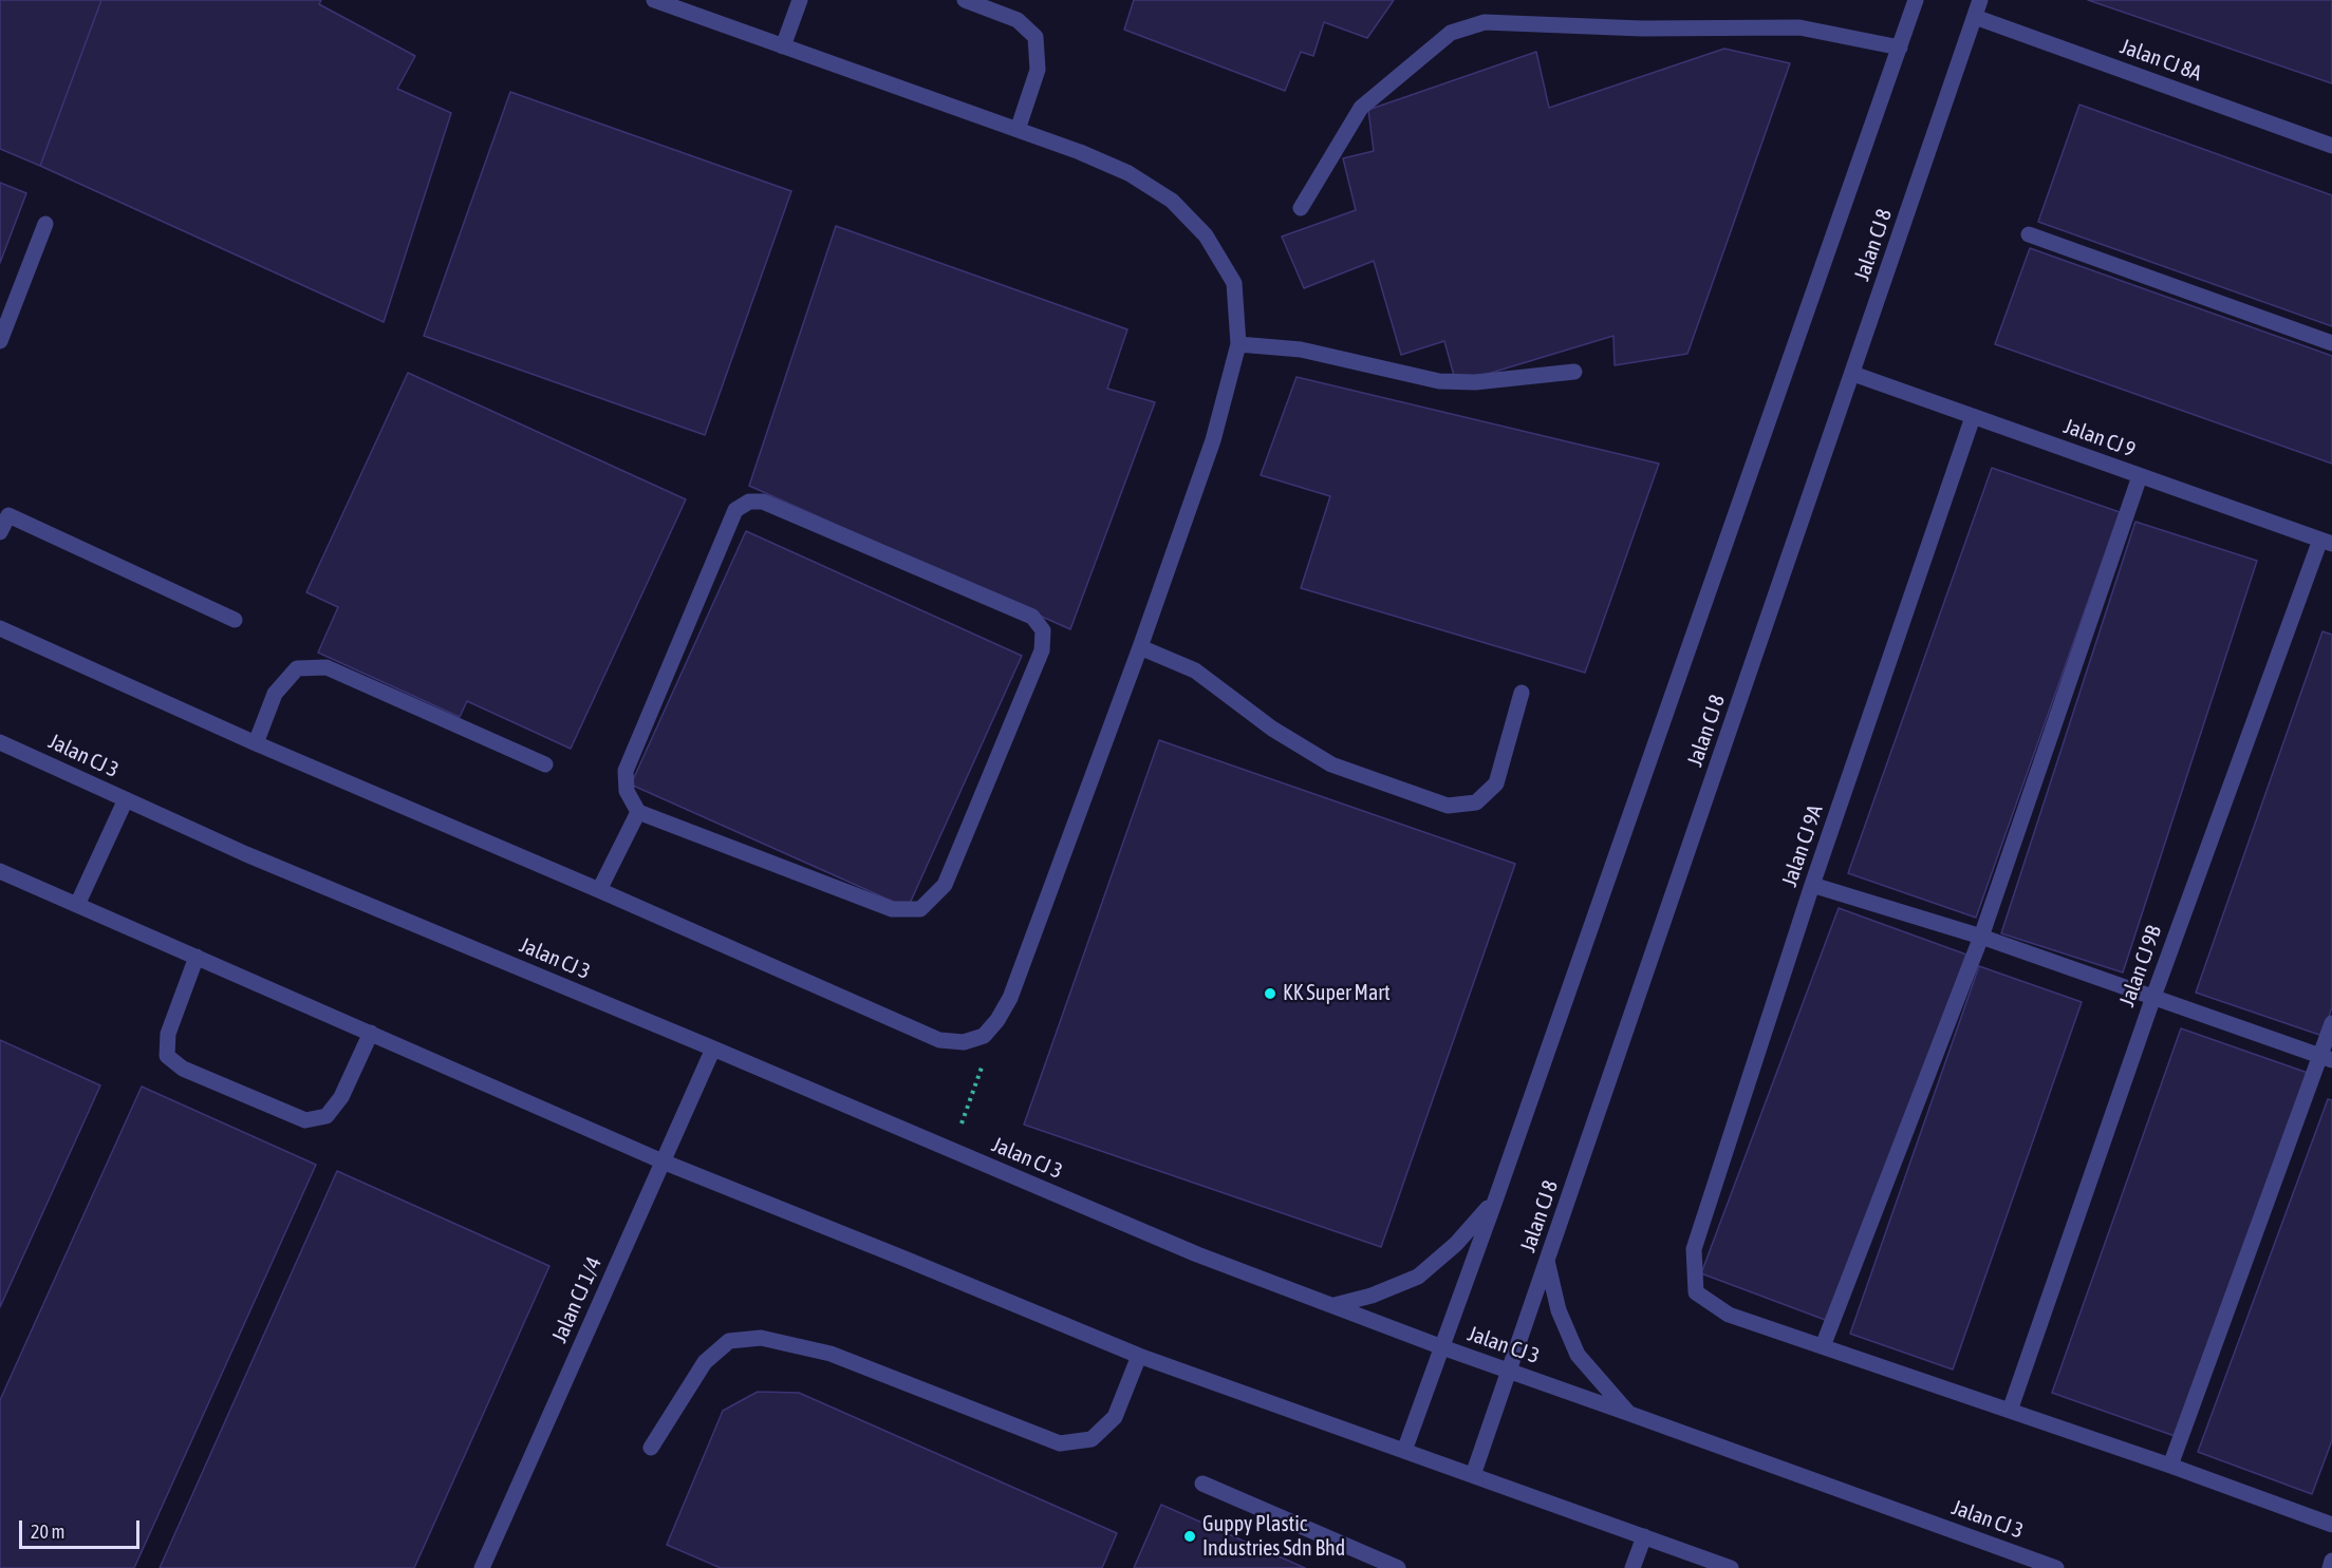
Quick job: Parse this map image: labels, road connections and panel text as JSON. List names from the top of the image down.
{
  "streets": {
    "street": [
      "Jalan CJ 8A",
      "Jalan CJ 8",
      "Jalan CJ 9",
      "Jalan CJ 3",
      "Jalan CJ 9A",
      "Jalan CJ 9B",
      "Jalan CJ 1/4"
    ]
  },
  "crossings": [
    ["Jalan CJ 8A", "Jalan CJ 8"],
    ["Jalan CJ 8", "Jalan CJ 9"],
    ["Jalan CJ 8", "Jalan CJ 3"],
    ["Jalan CJ 9", "Jalan CJ 9A"],
    ["Jalan CJ 9", "Jalan CJ 9B"],
    ["Jalan CJ 3", "Jalan CJ 1/4"]
  ],
  "places": ["KK Super Mart", "Guppy Plastic Industries Sdn Bhd"],
  "scale_bar": "20 m"
}
